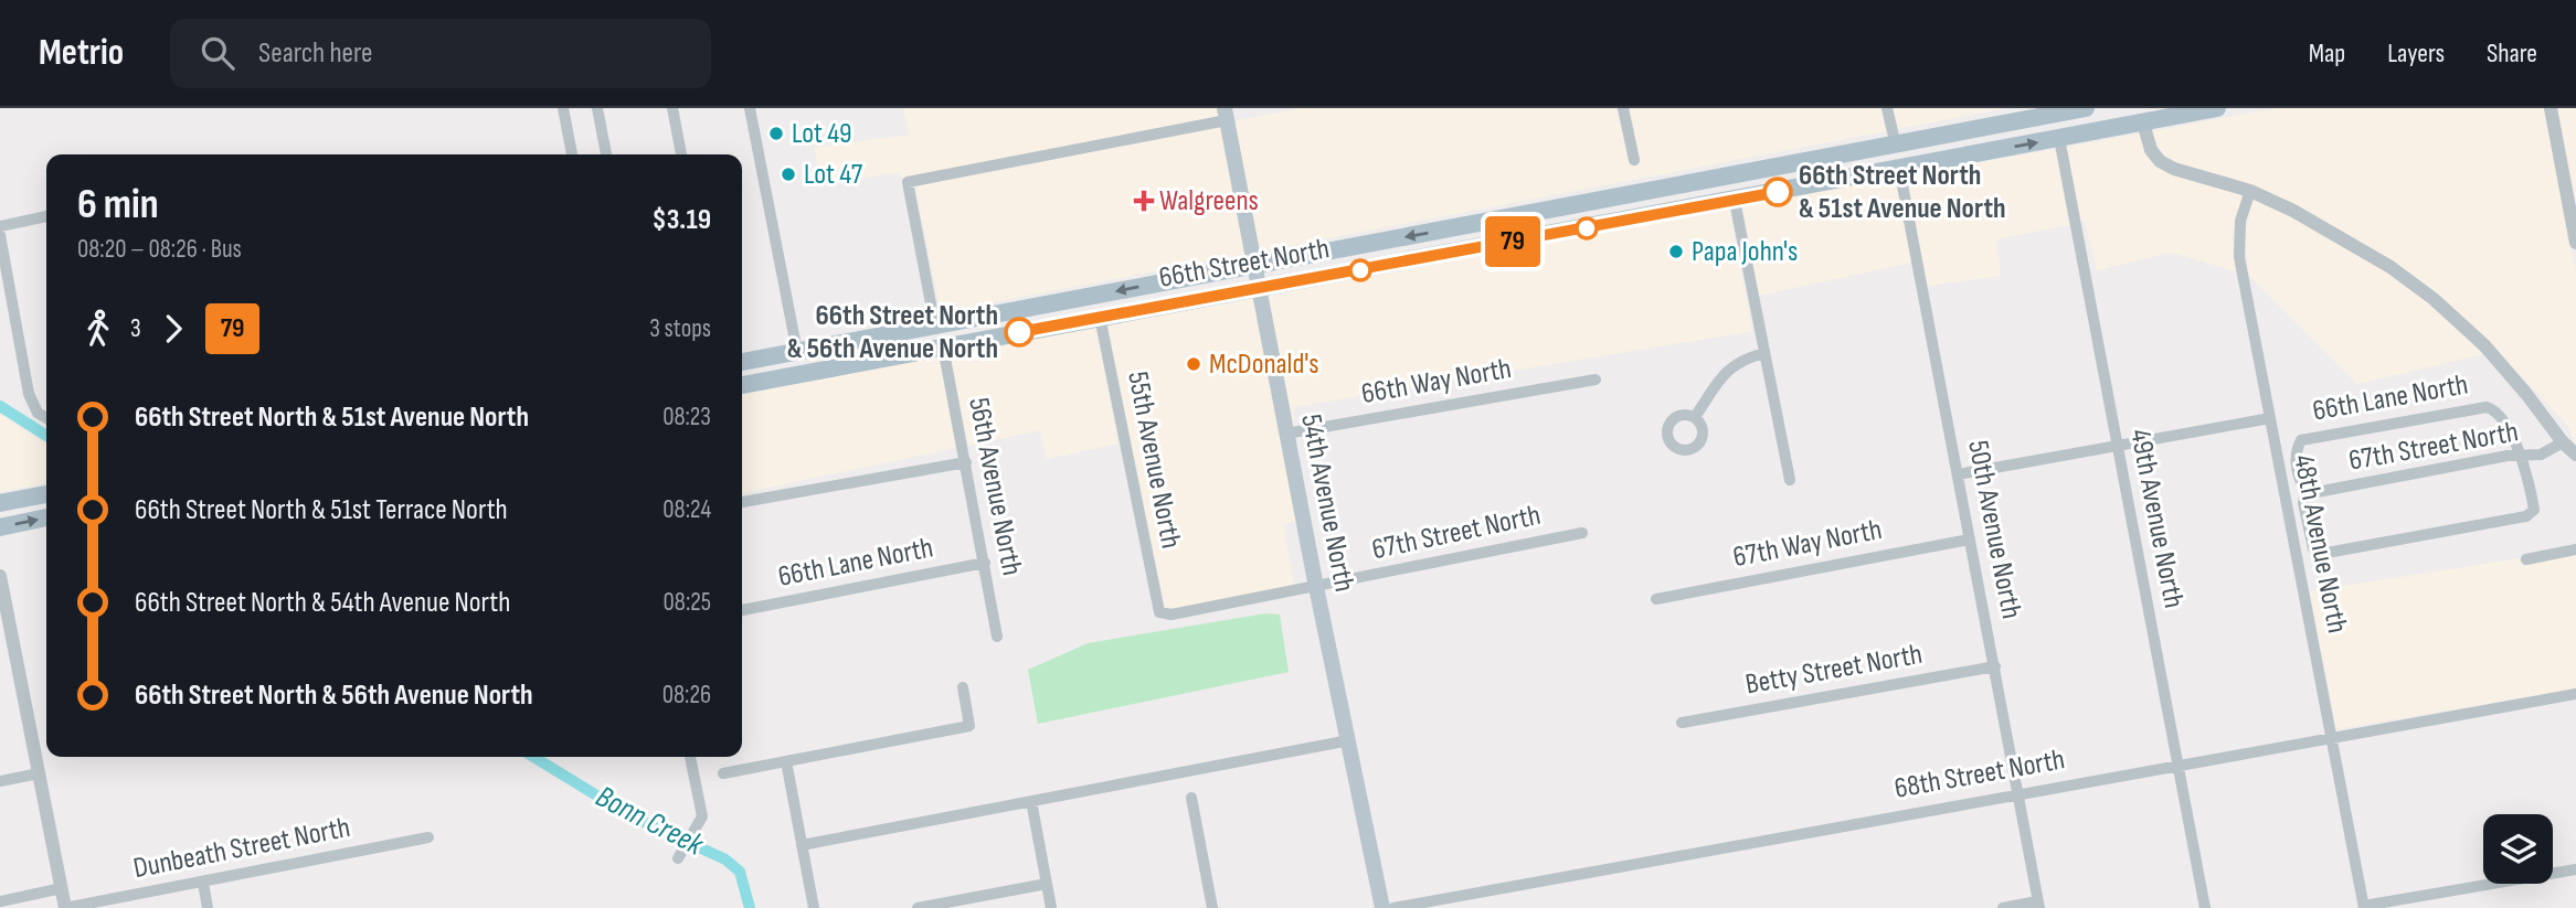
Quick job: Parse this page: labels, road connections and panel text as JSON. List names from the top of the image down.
{
  "streets": {
    "main road": ["66th Street North", "54th Avenue North"],
    "street": [
      "66th Way North",
      "66th Lane North",
      "67th Street North",
      "55th Avenue North",
      "56th Avenue North",
      "49th Avenue North",
      "50th Avenue North",
      "67th Way North",
      "48th Avenue North",
      "Betty Street North",
      "68th Street North",
      "Dunbeath Street North"
    ]
  },
  "crossings": [
    ["66th Street North", "55th Avenue North"],
    ["66th Street North", "56th Avenue North"],
    ["66th Street North", "54th Avenue North"],
    ["66th Street North", "49th Avenue North"],
    ["66th Street North", "50th Avenue North"],
    ["66th Way North", "54th Avenue North"],
    ["66th Lane North", "67th Street North"],
    ["66th Lane North", "56th Avenue North"],
    ["67th Street North", "55th Avenue North"],
    ["67th Street North", "54th Avenue North"],
    ["49th Avenue North", "68th Street North"],
    ["50th Avenue North", "67th Way North"],
    ["50th Avenue North", "Betty Street North"],
    ["50th Avenue North", "68th Street North"],
    ["48th Avenue North", "68th Street North"]
  ],
  "water": ["Bonn Creek"],
  "places": {
    "other": [
      "Lot 49",
      "Lot 47",
      "66th Street North & 51st Avenue North",
      "Papa John's",
      "66th Street North & 56th Avenue North",
      "McDonald's"
    ],
    "health": ["Walgreens"]
  },
  "lines": ["bus line 79"],
  "page": {
    "header": "Metrio",
    "search": "Search here",
    "nav": ["Map", "Layers", "Share"],
    "on_map": "79",
    "heading": ["6 min", "08:20 – 08:26 · Bus", "$3.19"],
    "legs": ["3", "79", "3 stops"],
    "list": [
      {
        "name": "66th Street North & 51st Avenue North",
        "value": "08:23"
      },
      {
        "name": "66th Street North & 51st Terrace North",
        "value": "08:24"
      },
      {
        "name": "66th Street North & 54th Avenue North",
        "value": "08:25"
      },
      {
        "name": "66th Street North & 56th Avenue North",
        "value": "08:26"
      }
    ]
  }
}
